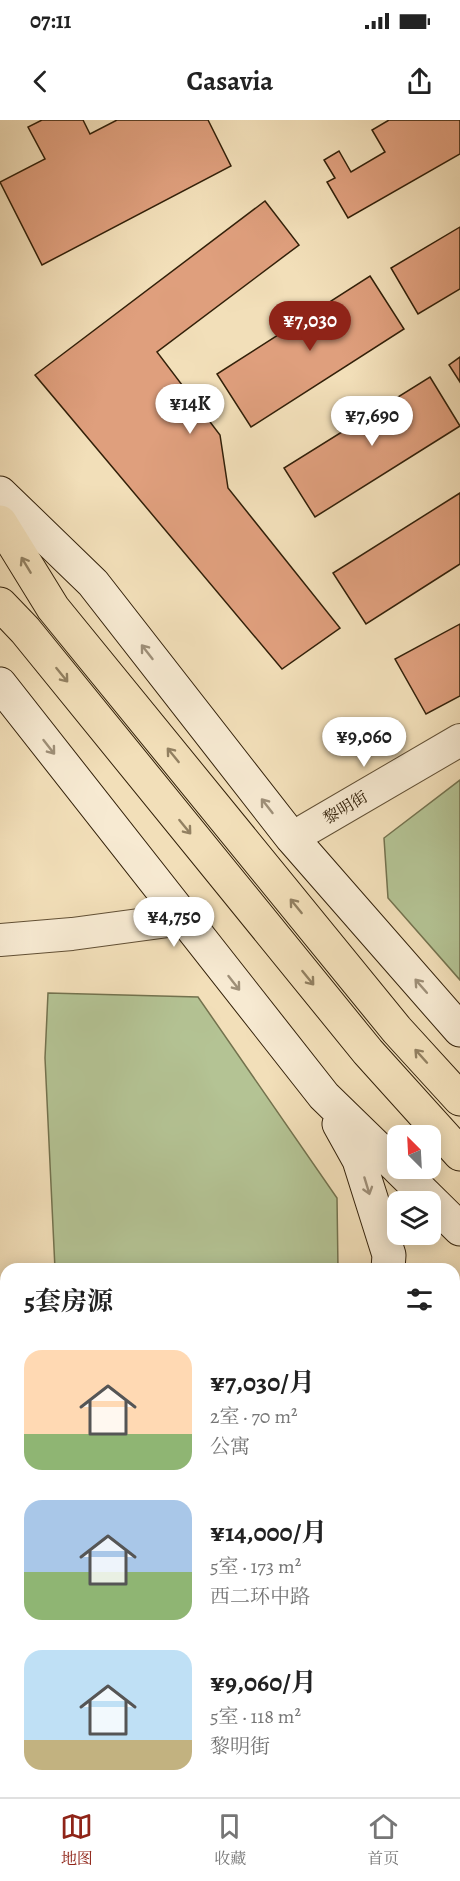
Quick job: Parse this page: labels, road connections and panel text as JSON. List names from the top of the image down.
{
  "streets": {
    "street": ["黎明街"]
  },
  "north": "top left",
  "page": {
    "status": "07:11",
    "header": "Casavia",
    "price": [
      "¥7,030",
      "¥14K",
      "¥7,690",
      "¥9,060",
      "¥4,750"
    ],
    "heading": "5套房源",
    "list": [
      {
        "name": "¥7,030/月",
        "note": "2室 · 70 m² · 公寓"
      },
      {
        "name": "¥14,000/月",
        "note": "5室 · 173 m² · 西二环中路"
      },
      {
        "name": "¥9,060/月",
        "note": "5室 · 118 m² · 黎明街"
      }
    ],
    "tabs": ["地图", "收藏", "首页"]
  }
}
